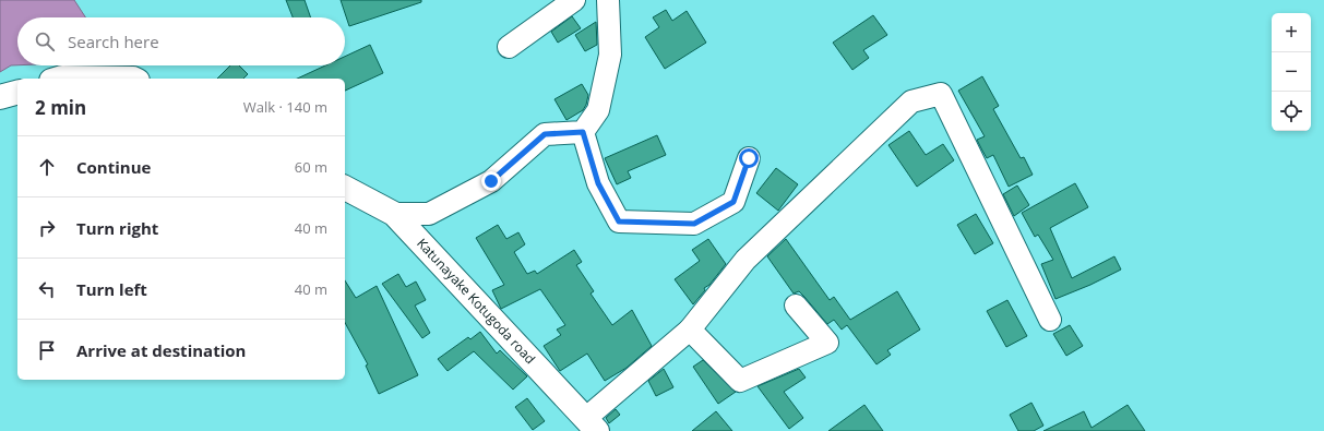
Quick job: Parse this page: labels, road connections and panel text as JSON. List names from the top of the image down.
{
  "streets": {
    "main road": ["Katunayake Kotugoda road"]
  },
  "page": {
    "map_buttons": ["+", "−"],
    "search": "Search here",
    "heading": ["2 min", "Walk · 140 m"],
    "list": [
      ["Continue", "60 m"],
      ["Turn right", "40 m"],
      ["Turn left", "40 m"],
      "Arrive at destination"
    ]
  }
}
